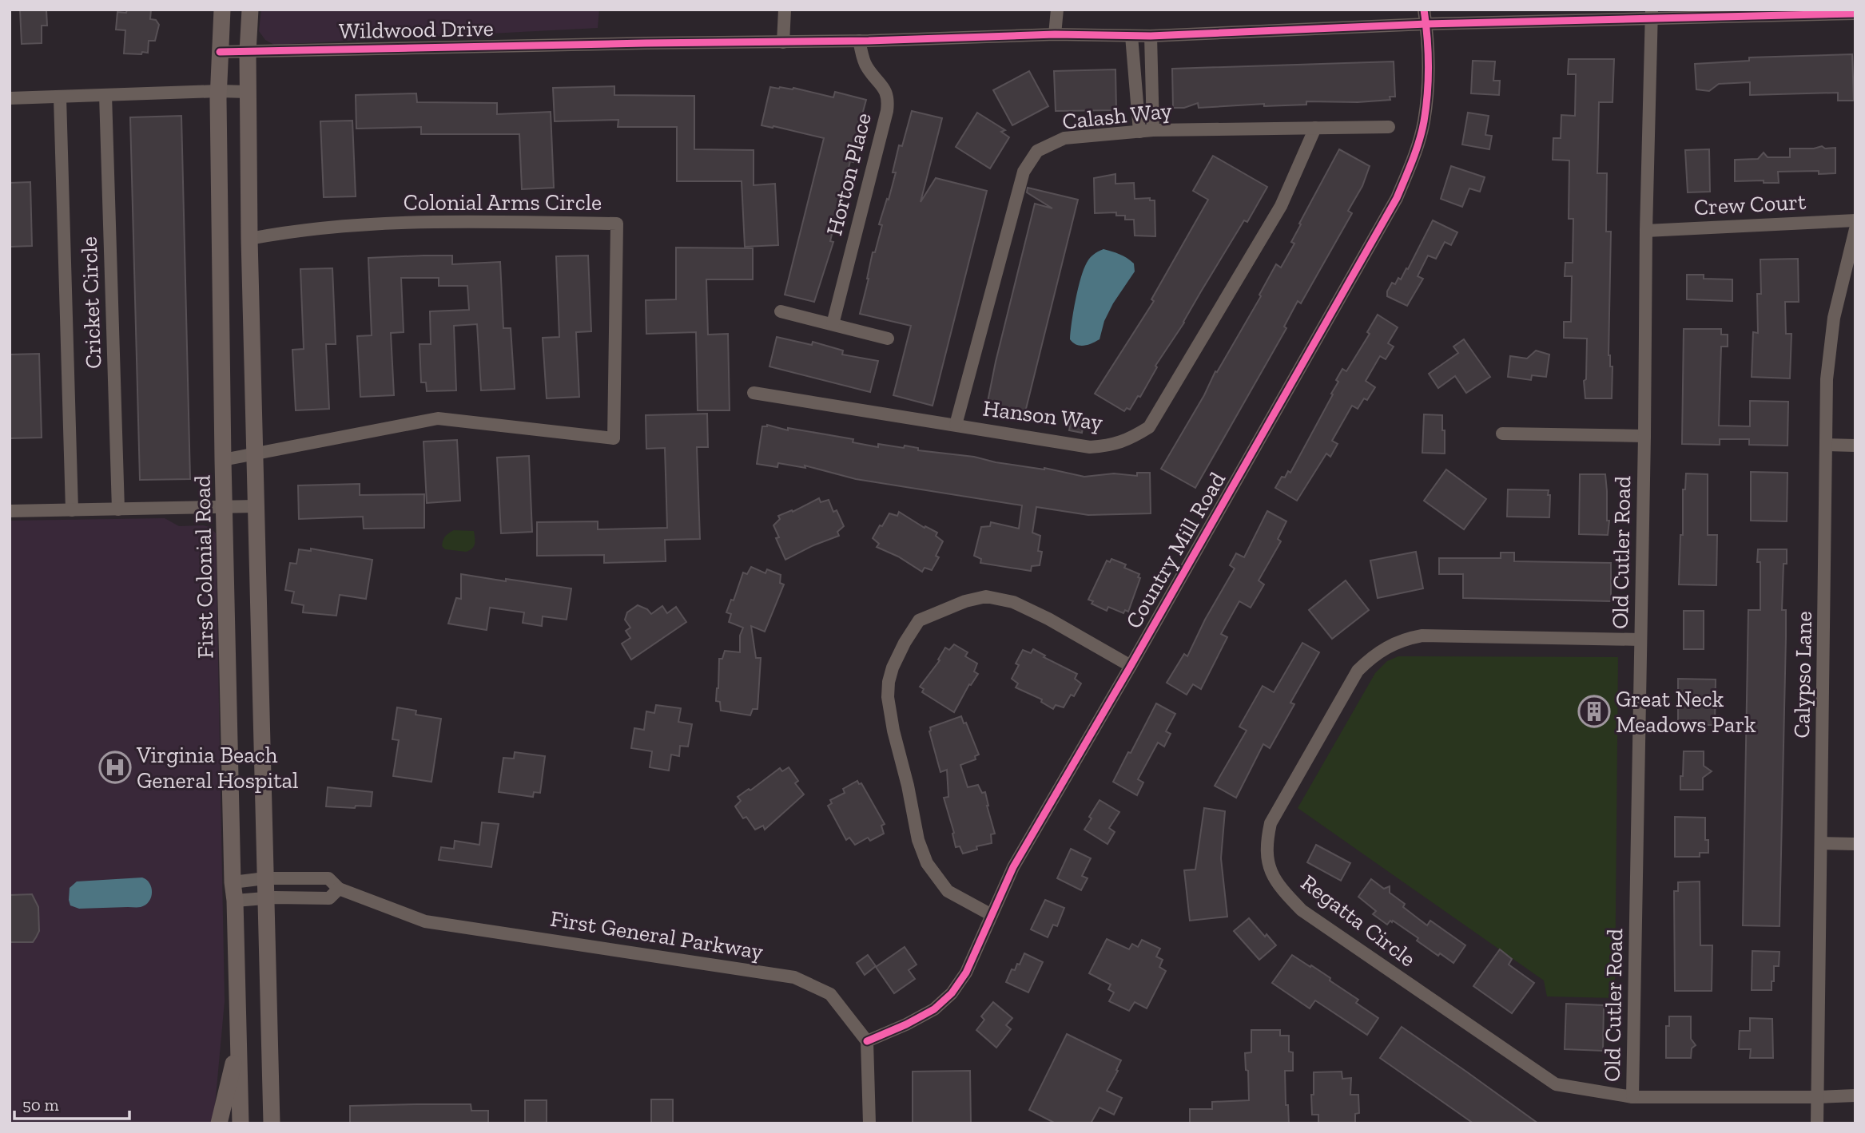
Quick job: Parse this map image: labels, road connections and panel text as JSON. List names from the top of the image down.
{
  "streets": {
    "main road": ["First Colonial Road"],
    "street": [
      "Wildwood Drive",
      "Calash Way",
      "Horton Place",
      "Colonial Arms Circle",
      "Crew Court",
      "Cricket Circle",
      "Hanson Way",
      "Country Mill Road",
      "Old Cutler Road",
      "Calypso Lane",
      "Regatta Circle",
      "First General Parkway"
    ]
  },
  "crossings": [
    ["Wildwood Drive", "Horton Place"],
    ["Wildwood Drive", "Country Mill Road"],
    ["Wildwood Drive", "Old Cutler Road"],
    ["Wildwood Drive", "First Colonial Road"],
    ["Calash Way", "Hanson Way"],
    ["Colonial Arms Circle", "First Colonial Road"],
    ["Crew Court", "Old Cutler Road"],
    ["Country Mill Road", "First General Parkway"],
    ["Old Cutler Road", "Regatta Circle"],
    ["First Colonial Road", "First General Parkway"],
    ["Calypso Lane", "Regatta Circle"]
  ],
  "places": {
    "building": ["Great Neck Meadows Park"],
    "hospital": ["Virginia Beach General Hospital"]
  },
  "scale_bar": "50 m"
}
